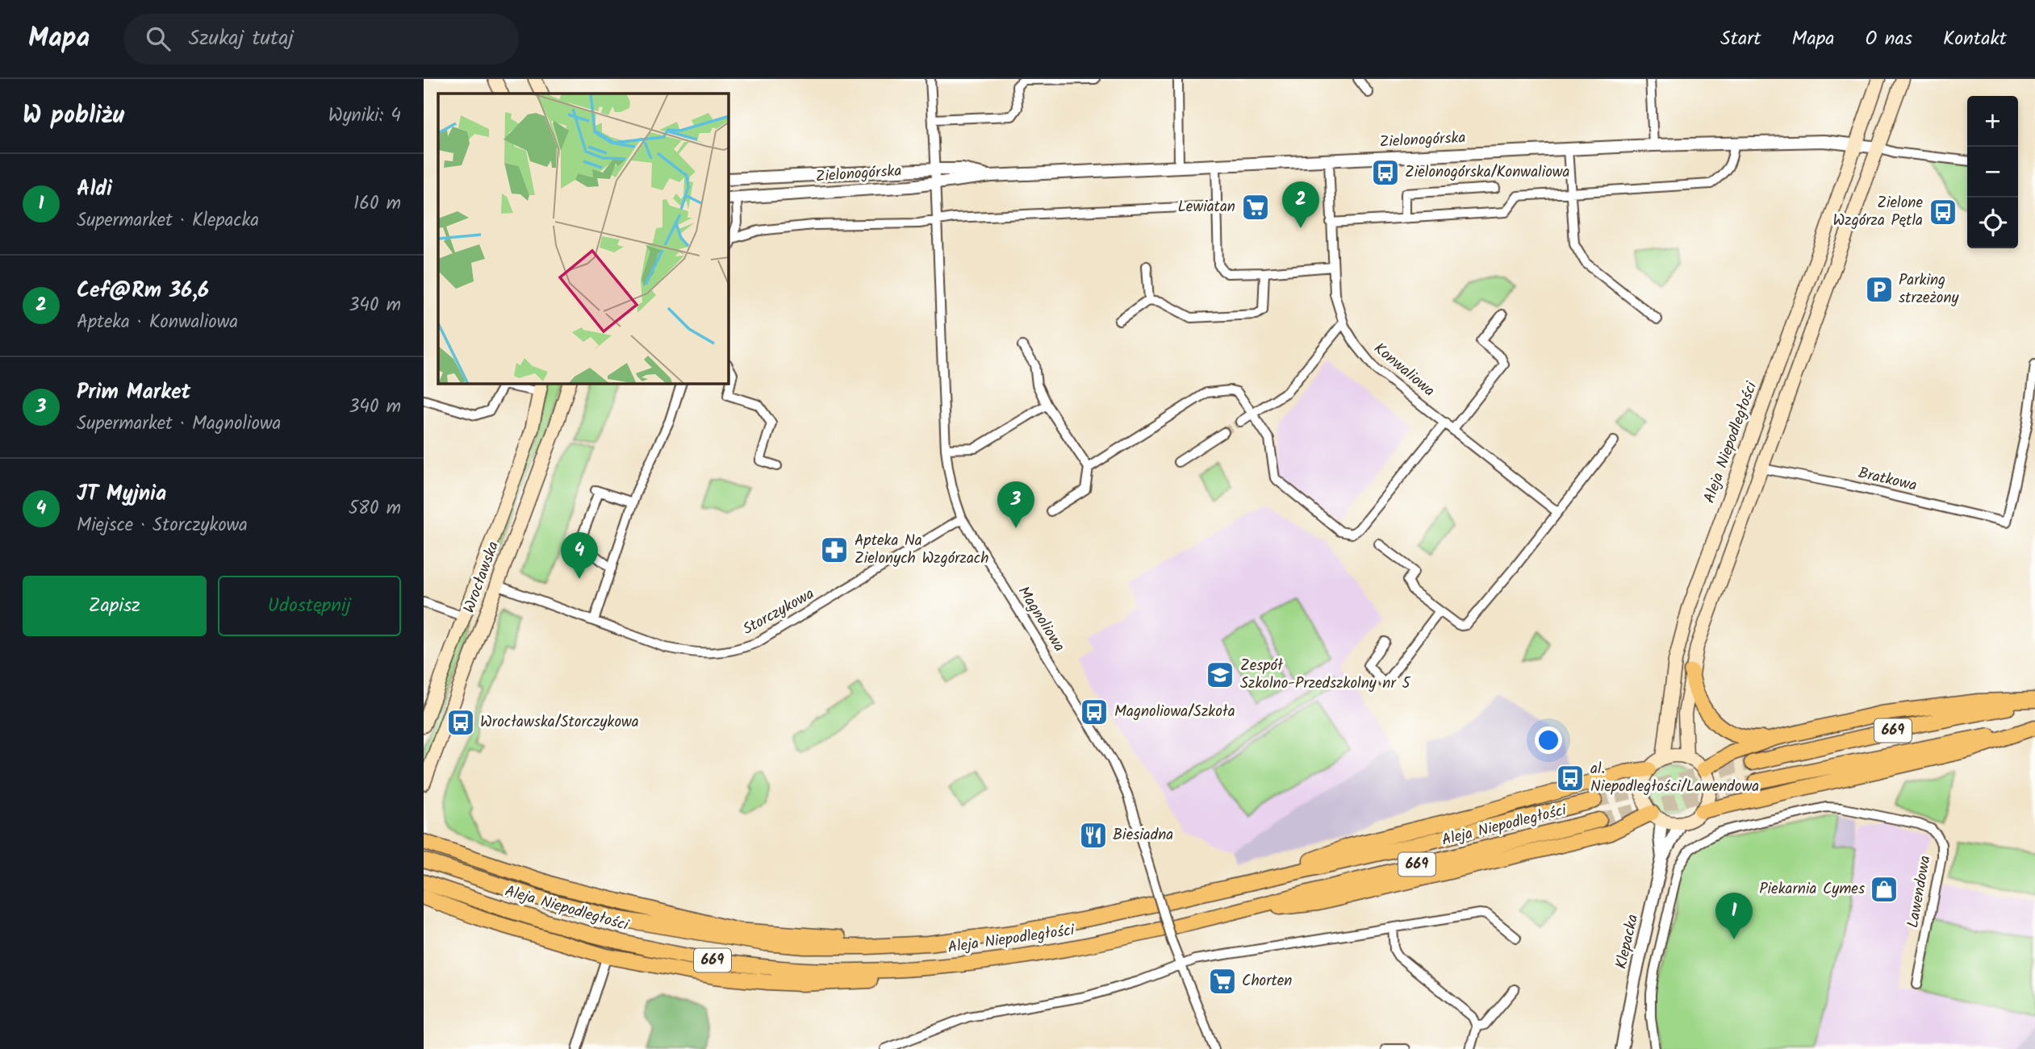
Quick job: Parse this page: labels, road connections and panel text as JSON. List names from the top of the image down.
{
  "streets": {
    "main road": ["Aleja Niepodległości", "Wrocławska", "669"],
    "street": [
      "Zielonogórska",
      "Konwaliowa",
      "Bratkowa",
      "Storczykowa",
      "Magnoliowa",
      "Lawendowa",
      "Klepacka"
    ]
  },
  "crossings": [
    ["Zielonogórska", "Konwaliowa"],
    ["Zielonogórska", "Aleja Niepodległości"],
    ["Zielonogórska", "Magnoliowa"],
    ["Aleja Niepodległości", "Klepacka"],
    ["Wrocławska", "Storczykowa"],
    ["Storczykowa", "Magnoliowa"]
  ],
  "places": {
    "bus stop": [
      "Zielonogórska/Konwaliowa",
      "Zielone Wzgórza Pętla",
      "Magnoliowa/Szkoła",
      "Wrocławska/Storczykowa",
      "al. Niepodległości/Lawendowa"
    ],
    "supermarket": ["Lewiatan", "Chorten"],
    "parking": ["Parking strzeżony"],
    "pharmacy": ["Apteka Na Zielonych Wzgórzach"],
    "school or university": ["Zespół Szkolno-Przedszkolny nr 5"],
    "restaurant": ["Biesiadna"],
    "shop": ["Piekarnia Cymes"]
  },
  "page": {
    "header": "Mapa",
    "search": "Szukaj tutaj",
    "nav": [
      "Start",
      "Mapa",
      "O nas",
      "Kontakt"
    ],
    "heading": ["W pobliżu", "Wyniki: 4"],
    "map_buttons": ["+", "−"],
    "list": [
      {
        "mark": "1",
        "name": "Aldi",
        "note": "Supermarket · Klepacka",
        "value": "160 m"
      },
      {
        "mark": "2",
        "name": "Cef@Rm 36,6",
        "note": "Apteka · Konwaliowa",
        "value": "340 m"
      },
      {
        "mark": "3",
        "name": "Prim Market",
        "note": "Supermarket · Magnoliowa",
        "value": "340 m"
      },
      {
        "mark": "4",
        "name": "JT Myjnia",
        "note": "Miejsce · Storczykowa",
        "value": "580 m"
      }
    ],
    "pins": [
      "2",
      "3",
      "4",
      "1"
    ],
    "buttons": ["Zapisz", "Udostępnij"]
  }
}
